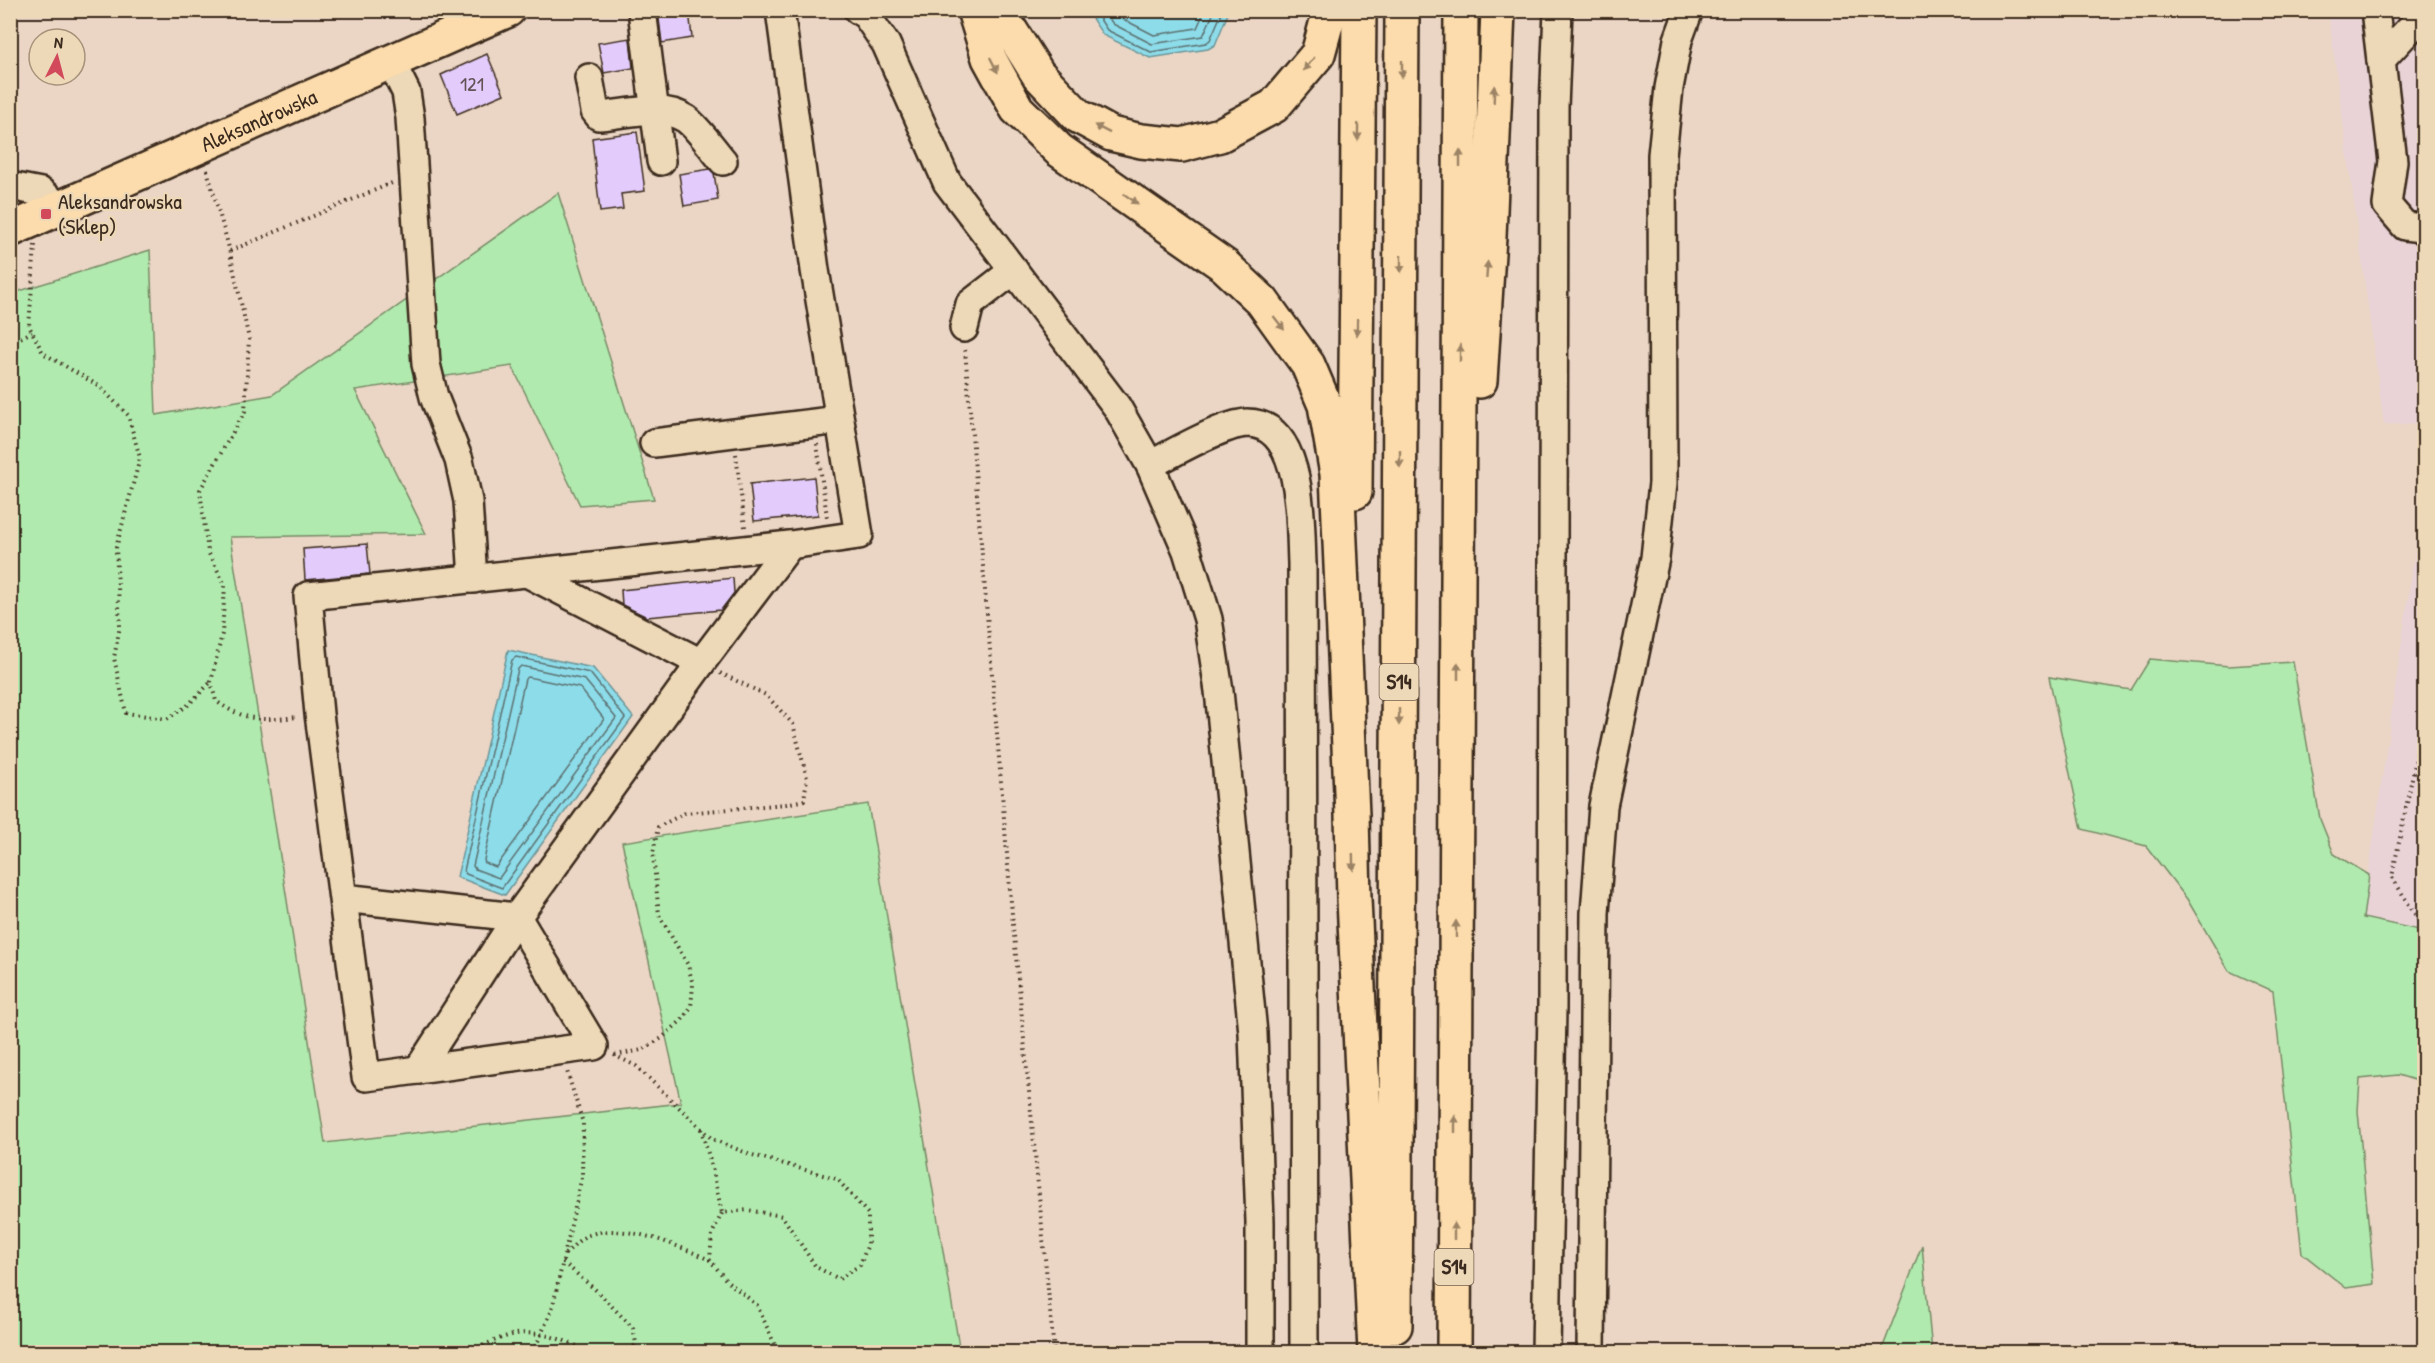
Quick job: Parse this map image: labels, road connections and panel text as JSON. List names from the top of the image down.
{
  "streets": {
    "main road": ["Aleksandrowska", "S14"]
  },
  "places": {
    "transit": ["Aleksandrowska (Sklep)"]
  },
  "house_numbers": ["121"],
  "north": "top"
}
